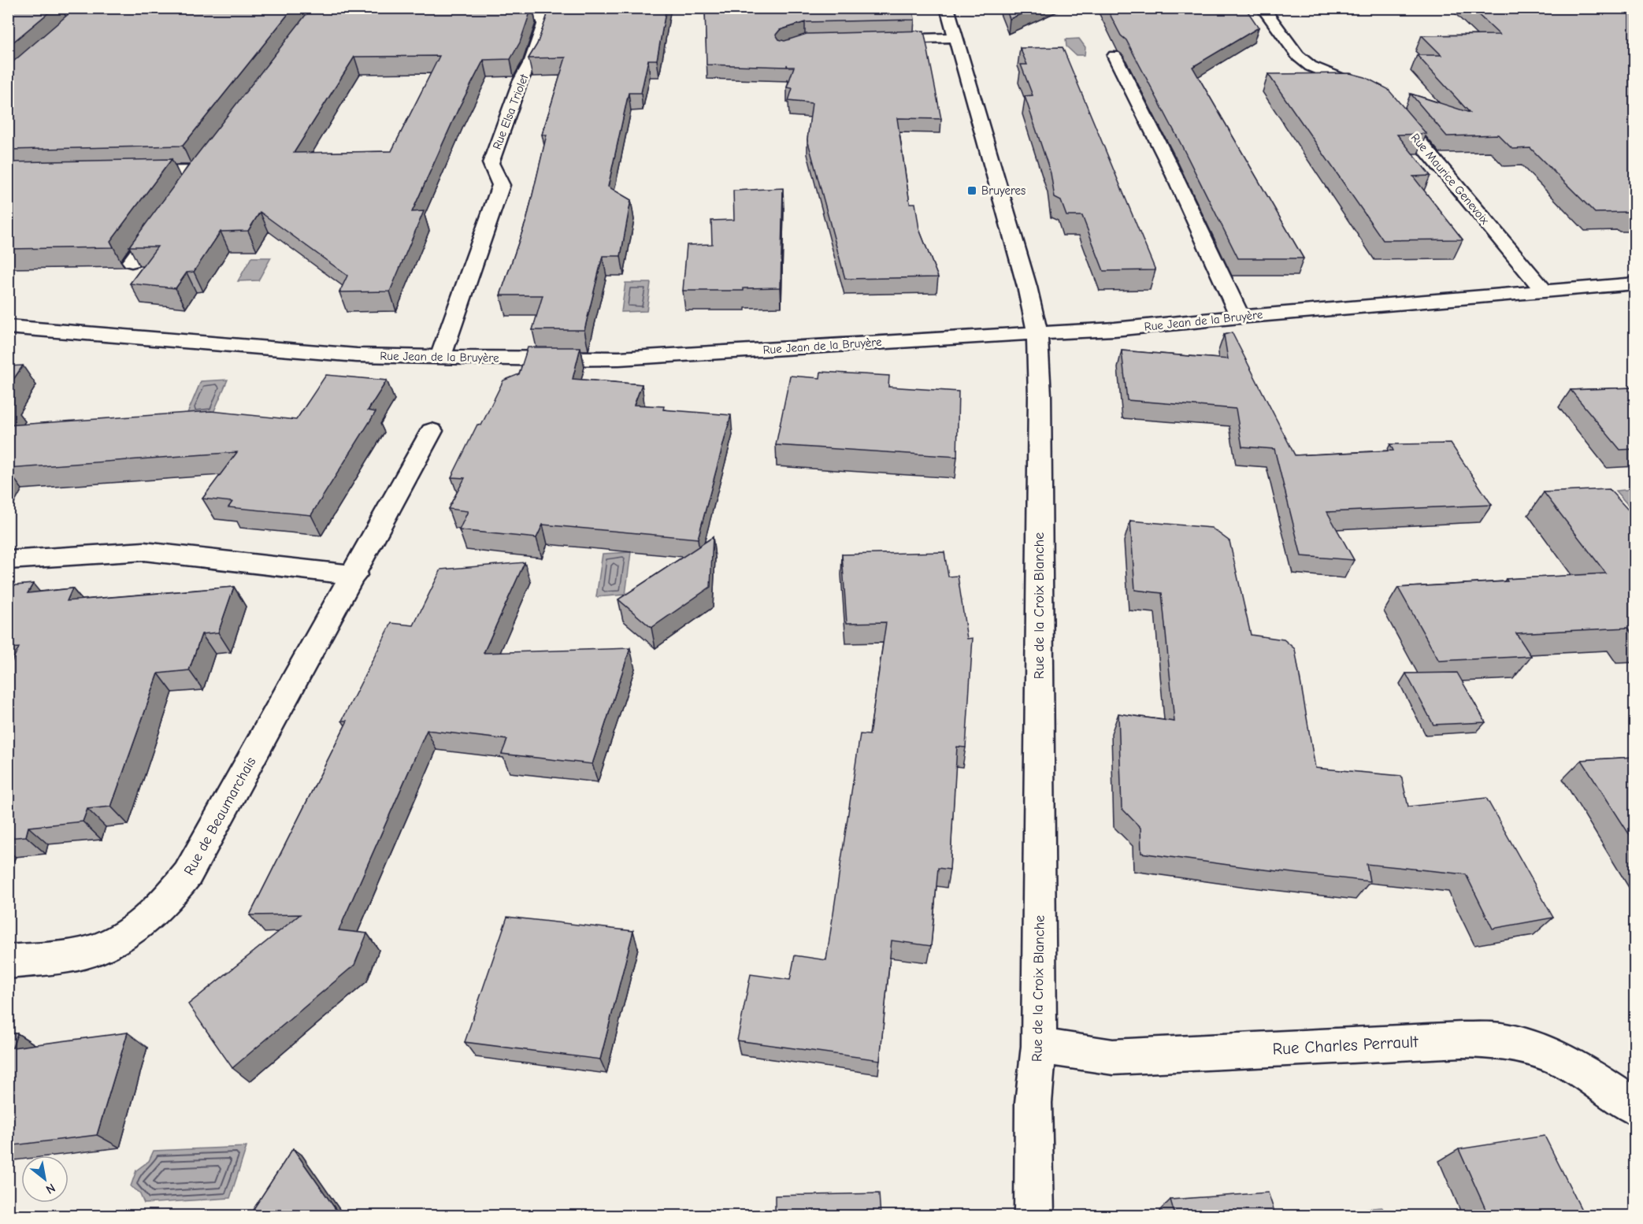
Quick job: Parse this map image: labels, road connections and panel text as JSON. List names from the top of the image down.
{
  "streets": {
    "street": [
      "Rue Elsa Triolet",
      "Rue Maurice Genevoix",
      "Rue Jean de la Bruyère",
      "Rue de la Croix Blanche",
      "Rue de Beaumarchais",
      "Rue Charles Perrault"
    ]
  },
  "crossings": [
    ["Rue Elsa Triolet", "Rue Jean de la Bruyère"],
    ["Rue Maurice Genevoix", "Rue Jean de la Bruyère"],
    ["Rue Jean de la Bruyère", "Rue de la Croix Blanche"],
    ["Rue de la Croix Blanche", "Rue Charles Perrault"]
  ],
  "places": {
    "transit": ["Bruyeres"]
  },
  "north": "bottom right"
}
